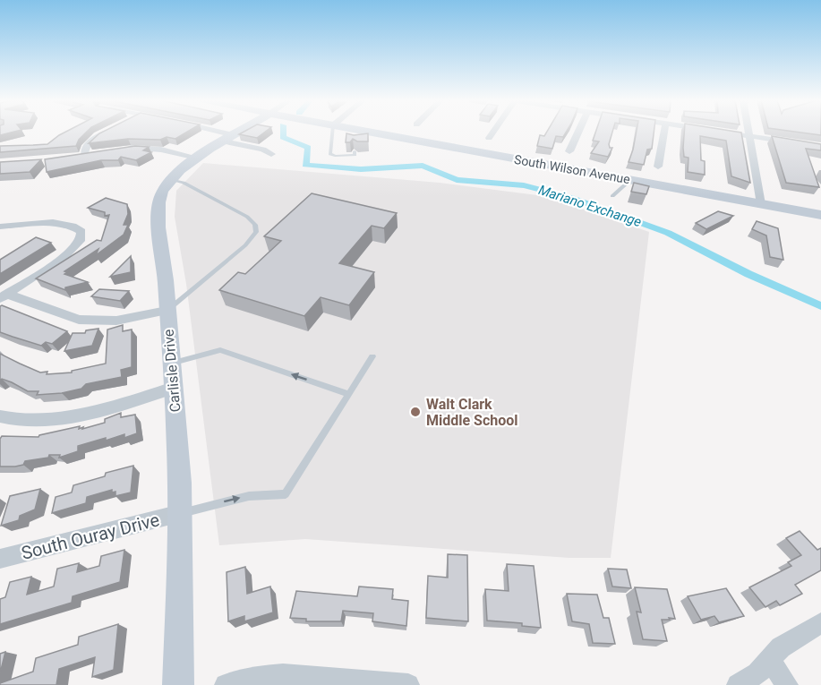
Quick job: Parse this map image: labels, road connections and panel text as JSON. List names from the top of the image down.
{
  "streets": {
    "main road": ["South Wilson Avenue", "Carlisle Drive"],
    "street": ["South Ouray Drive"]
  },
  "crossings": [
    ["Carlisle Drive", "South Ouray Drive"]
  ],
  "water": ["Mariano Exchange"],
  "places": ["Walt Clark Middle School"]
}
